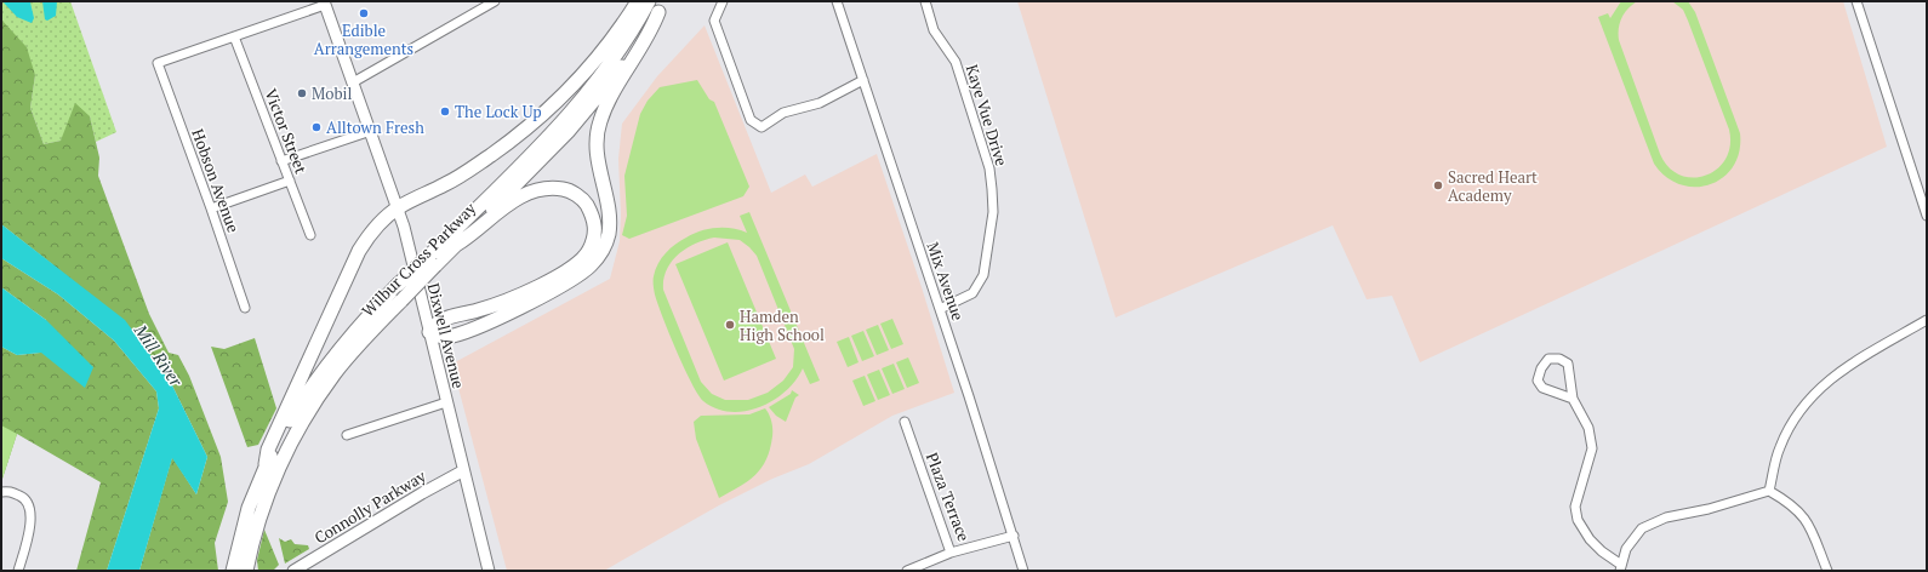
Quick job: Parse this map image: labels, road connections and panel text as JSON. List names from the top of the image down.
{
  "streets": {
    "highway": ["Wilbur Cross Parkway"],
    "main road": ["Dixwell Avenue", "Connolly Parkway"],
    "street": [
      "Kaye Vue Drive",
      "Victor Street",
      "Hobson Avenue",
      "Mix Avenue",
      "Plaza Terrace"
    ]
  },
  "crossings": [
    ["Kaye Vue Drive", "Mix Avenue"],
    ["Victor Street", "Hobson Avenue"],
    ["Mix Avenue", "Plaza Terrace"],
    ["Dixwell Avenue", "Connolly Parkway"]
  ],
  "water": ["Mill River"],
  "places": [
    "Edible Arrangements",
    "Mobil",
    "The Lock Up",
    "Alltown Fresh",
    "Sacred Heart Academy",
    "Hamden High School"
  ]
}
